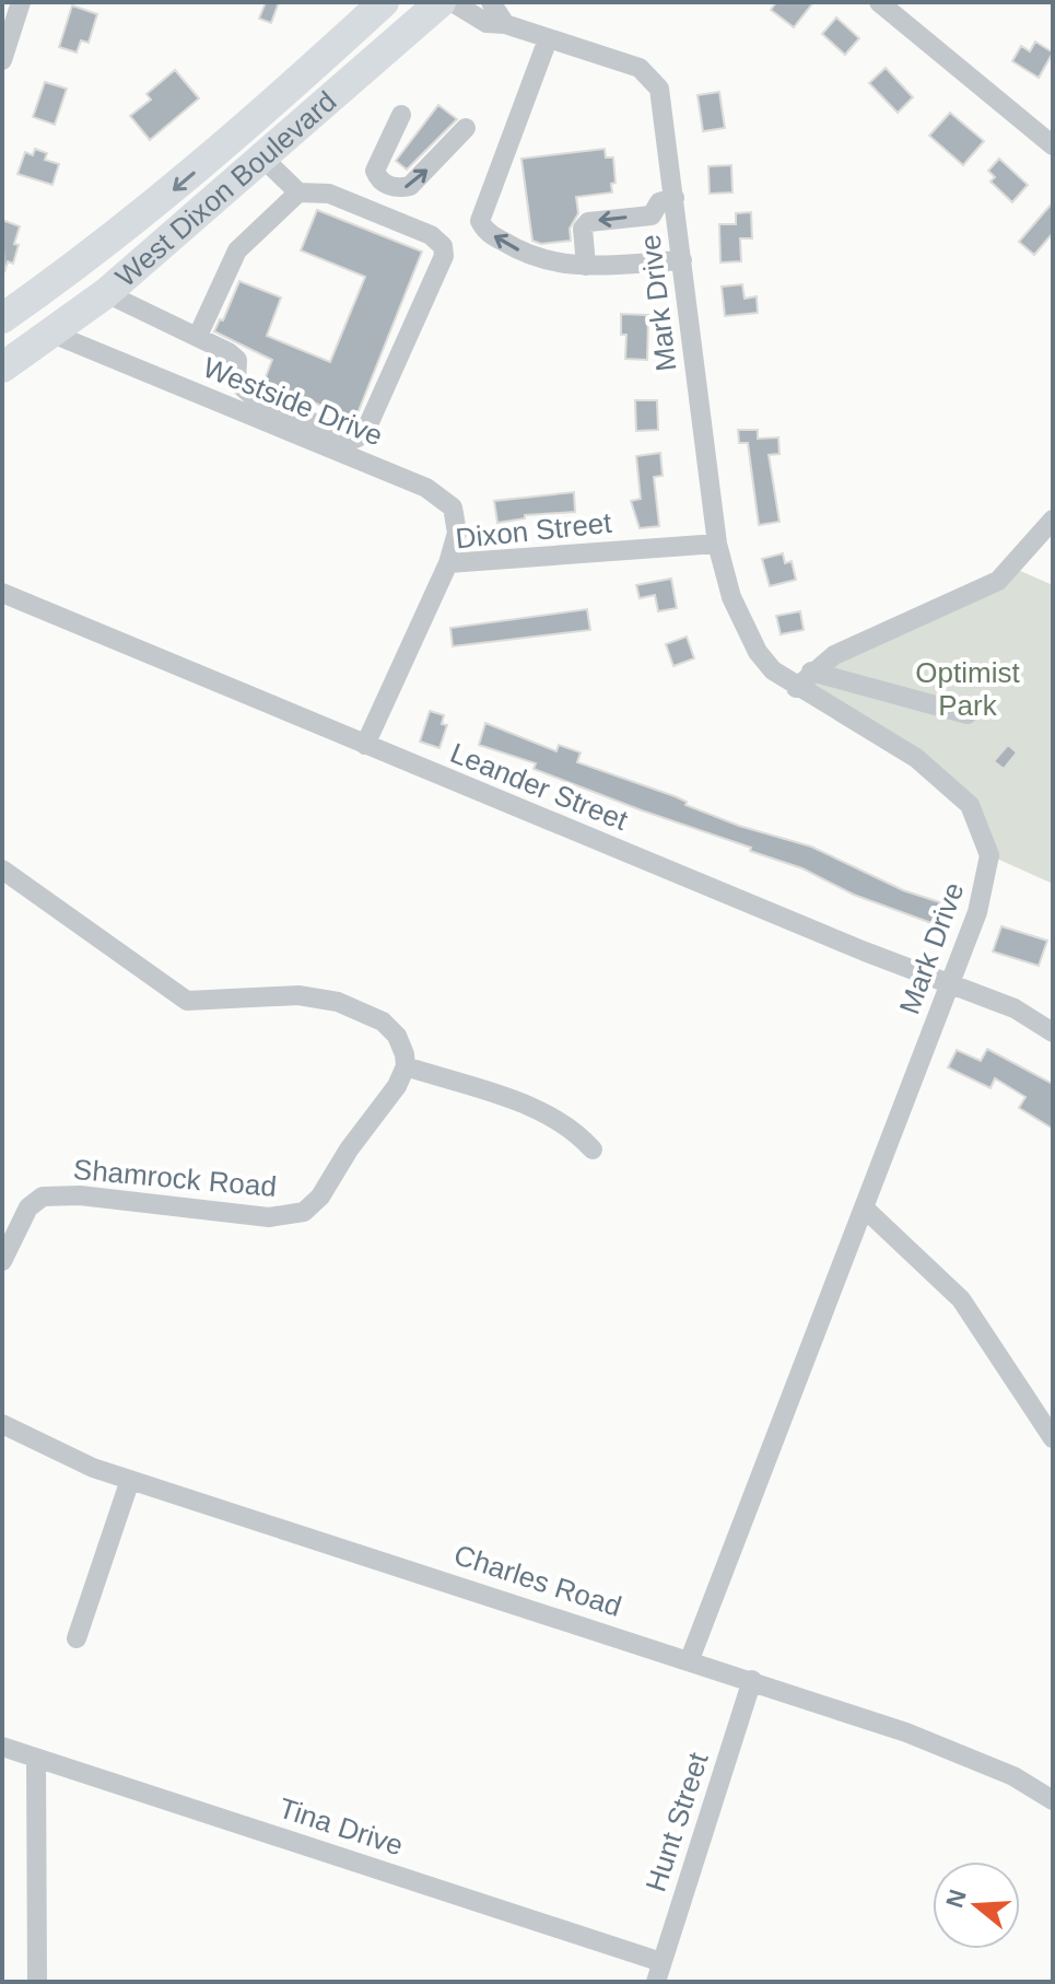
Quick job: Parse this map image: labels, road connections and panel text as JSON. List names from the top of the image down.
{
  "streets": {
    "highway": ["West Dixon Boulevard"],
    "street": [
      "Mark Drive",
      "Westside Drive",
      "Dixon Street",
      "Leander Street",
      "Shamrock Road",
      "Charles Road",
      "Hunt Street",
      "Tina Drive"
    ]
  },
  "crossings": [
    ["West Dixon Boulevard", "Westside Drive"],
    ["Mark Drive", "Dixon Street"],
    ["Mark Drive", "Leander Street"],
    ["Mark Drive", "Charles Road"],
    ["Westside Drive", "Dixon Street"],
    ["Dixon Street", "Leander Street"],
    ["Charles Road", "Hunt Street"],
    ["Hunt Street", "Tina Drive"]
  ],
  "parks": ["Optimist Park"],
  "north": "left"
}
